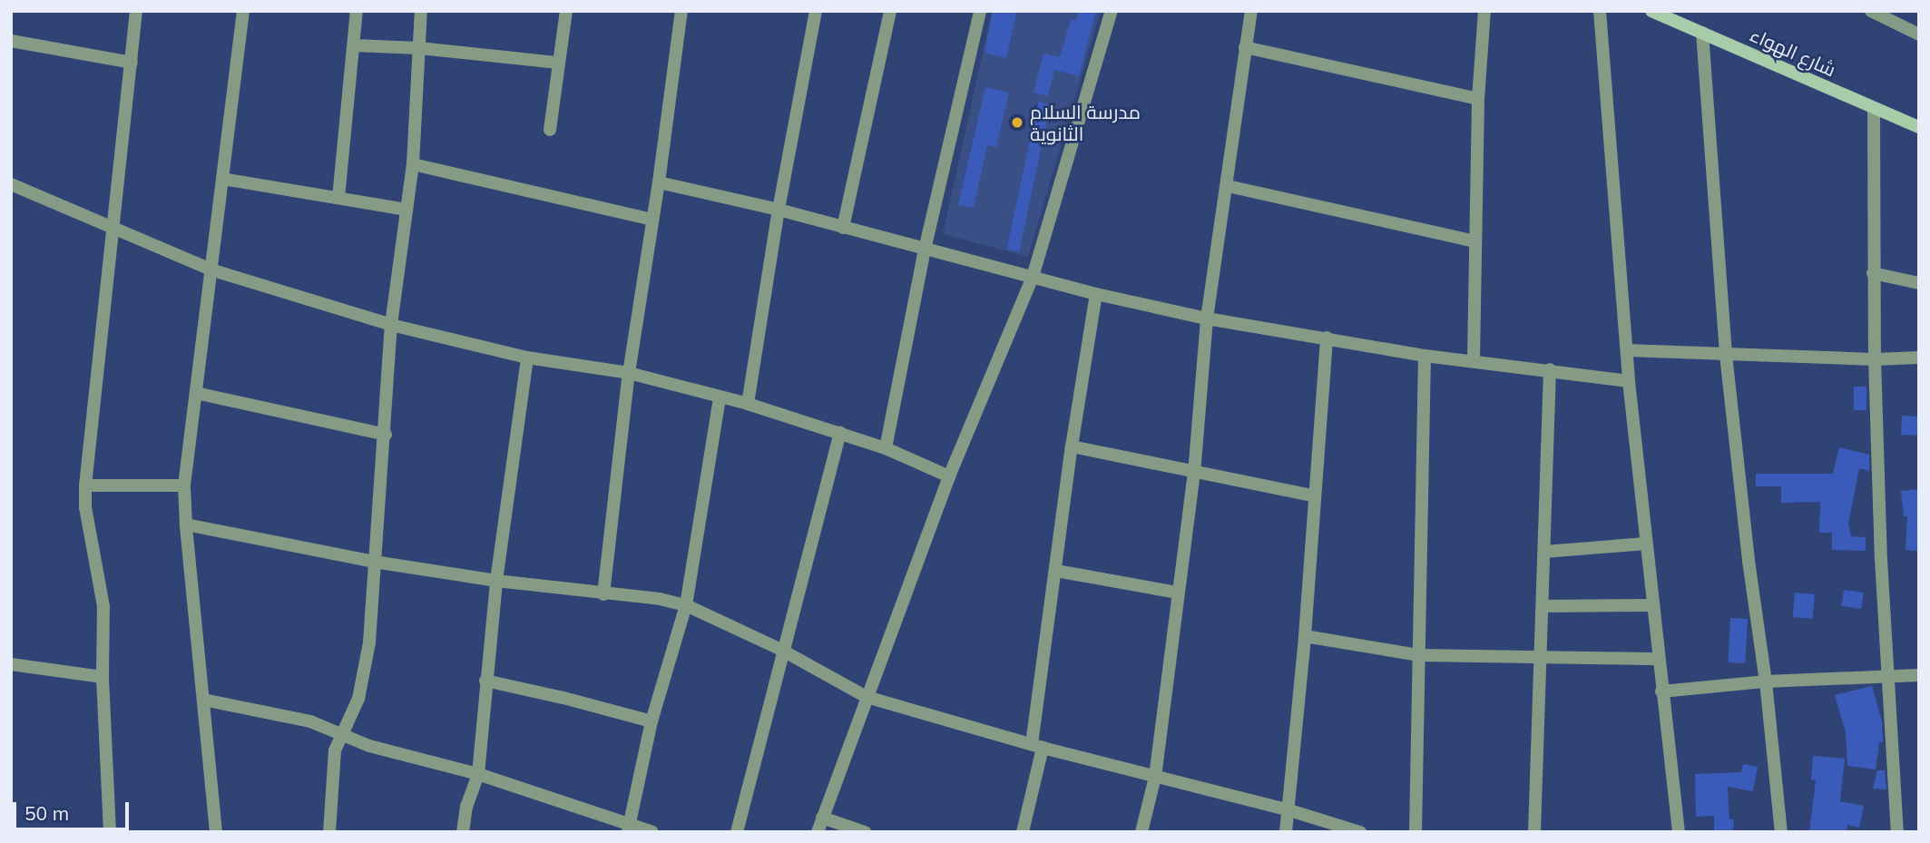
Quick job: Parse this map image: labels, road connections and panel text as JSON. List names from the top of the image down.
{
  "streets": {
    "street": ["شارع الهواء"]
  },
  "places": ["مدرسة السلام الثانوية"],
  "scale_bar": "50 m"
}
